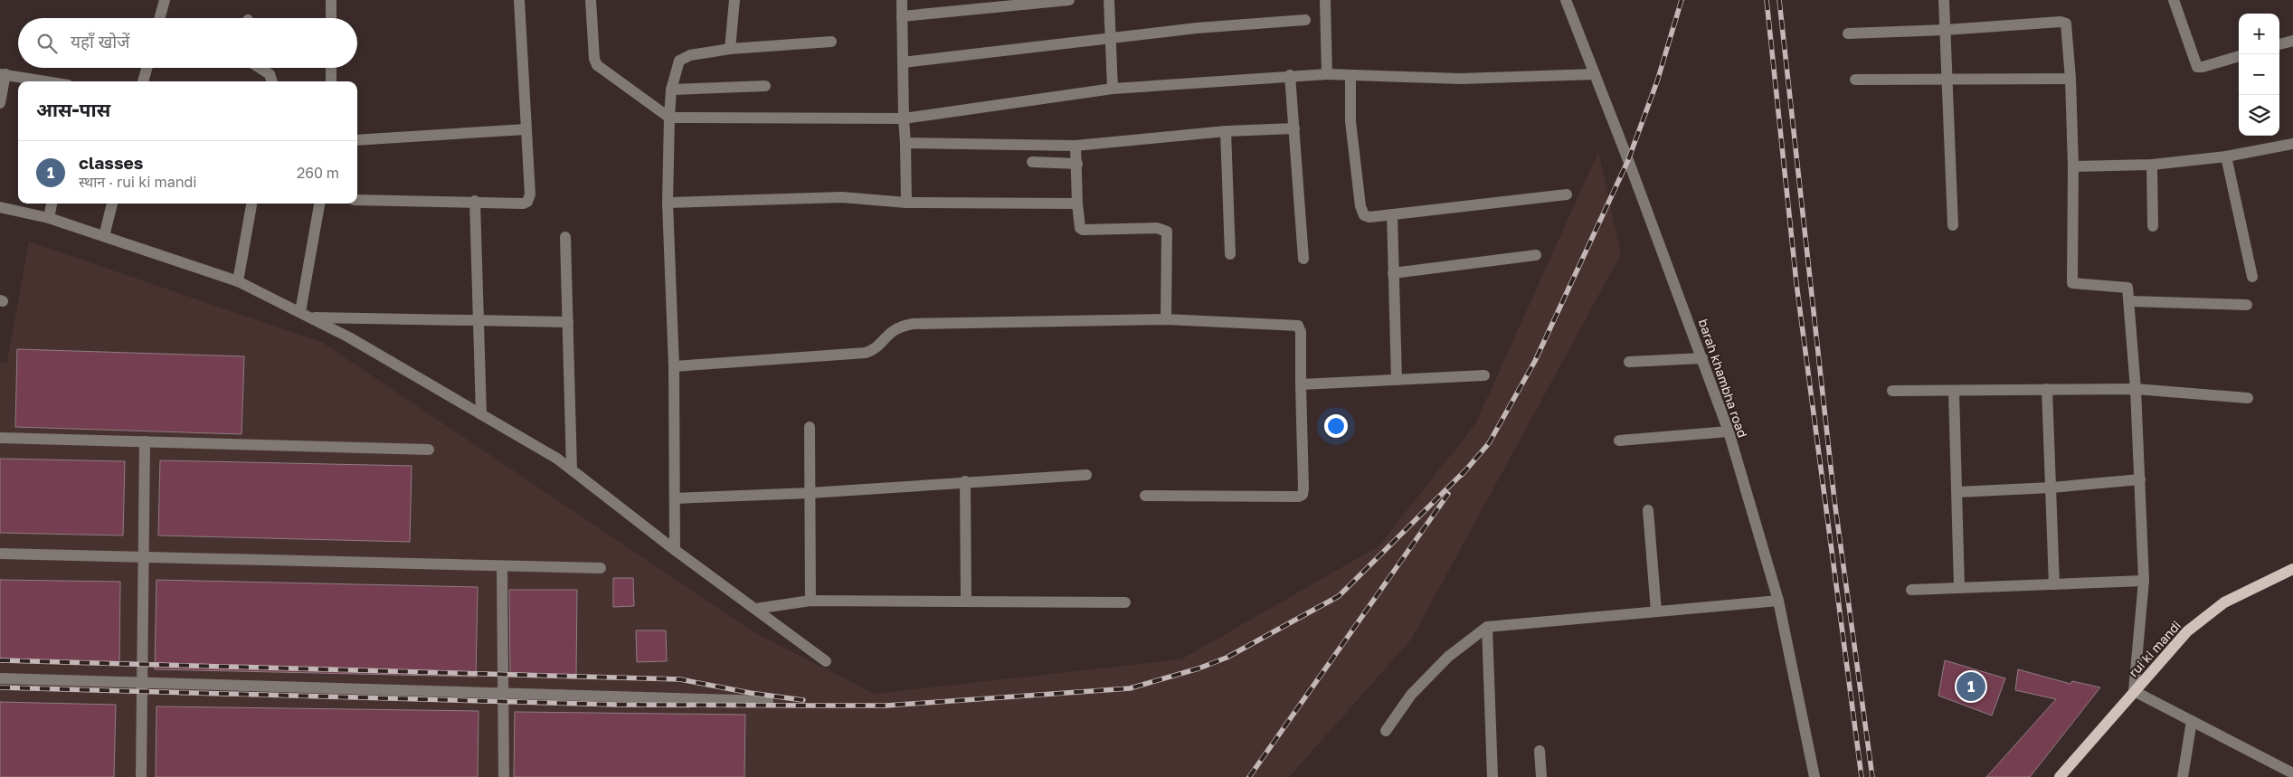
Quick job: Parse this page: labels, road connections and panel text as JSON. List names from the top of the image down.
{
  "streets": {
    "main road": ["rui ki mandi"],
    "street": ["barah khambha road"]
  },
  "page": {
    "map_buttons": ["+", "−"],
    "search": "यहाँ खोजें",
    "heading": "आस-पास",
    "list": [
      {
        "mark": "1",
        "name": "classes",
        "note": "स्थान · rui ki mandi",
        "value": "260 m"
      }
    ],
    "pins": "1"
  }
}
